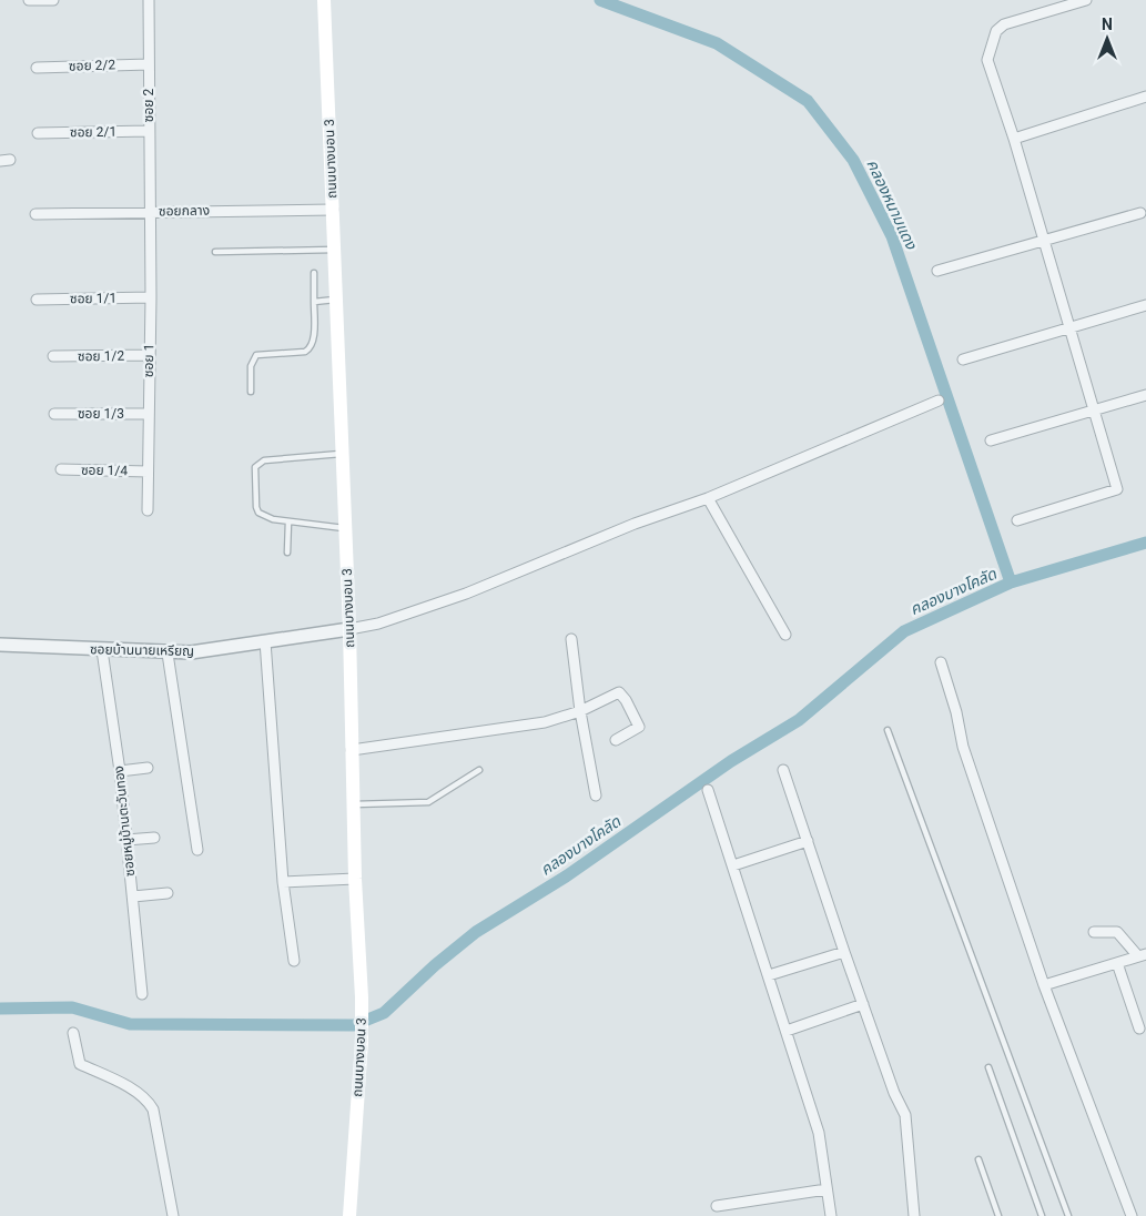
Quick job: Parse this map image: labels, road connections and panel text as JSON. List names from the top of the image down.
{
  "streets": {
    "main road": ["ถนนบางบอน 3"],
    "street": [
      "ซอย 2/2",
      "ซอย 2",
      "ซอย 2/1",
      "ซอยกลาง",
      "ซอย 1/1",
      "ซอย 1/2",
      "ซอย 1",
      "ซอย 1/3",
      "ซอย 1/4",
      "ซอยบ้านนายเหรียญ",
      "ซอยหมู่บ้านตะวันทอง"
    ]
  },
  "crossings": [
    ["ซอย 2/2", "ซอย 2"],
    ["ซอย 2", "ซอย 2/1"],
    ["ซอย 2", "ซอยกลาง"],
    ["ซอย 2", "ซอย 1"],
    ["ถนนบางบอน 3", "ซอยกลาง"],
    ["ถนนบางบอน 3", "ซอยบ้านนายเหรียญ"],
    ["ซอยกลาง", "ซอย 1"],
    ["ซอย 1/1", "ซอย 1"],
    ["ซอย 1/2", "ซอย 1"],
    ["ซอย 1", "ซอย 1/3"],
    ["ซอย 1", "ซอย 1/4"],
    ["ซอยบ้านนายเหรียญ", "ซอยหมู่บ้านตะวันทอง"]
  ],
  "water": ["คลองหนามแดง", "คลองบางโคลัด"],
  "north": "top"
}
